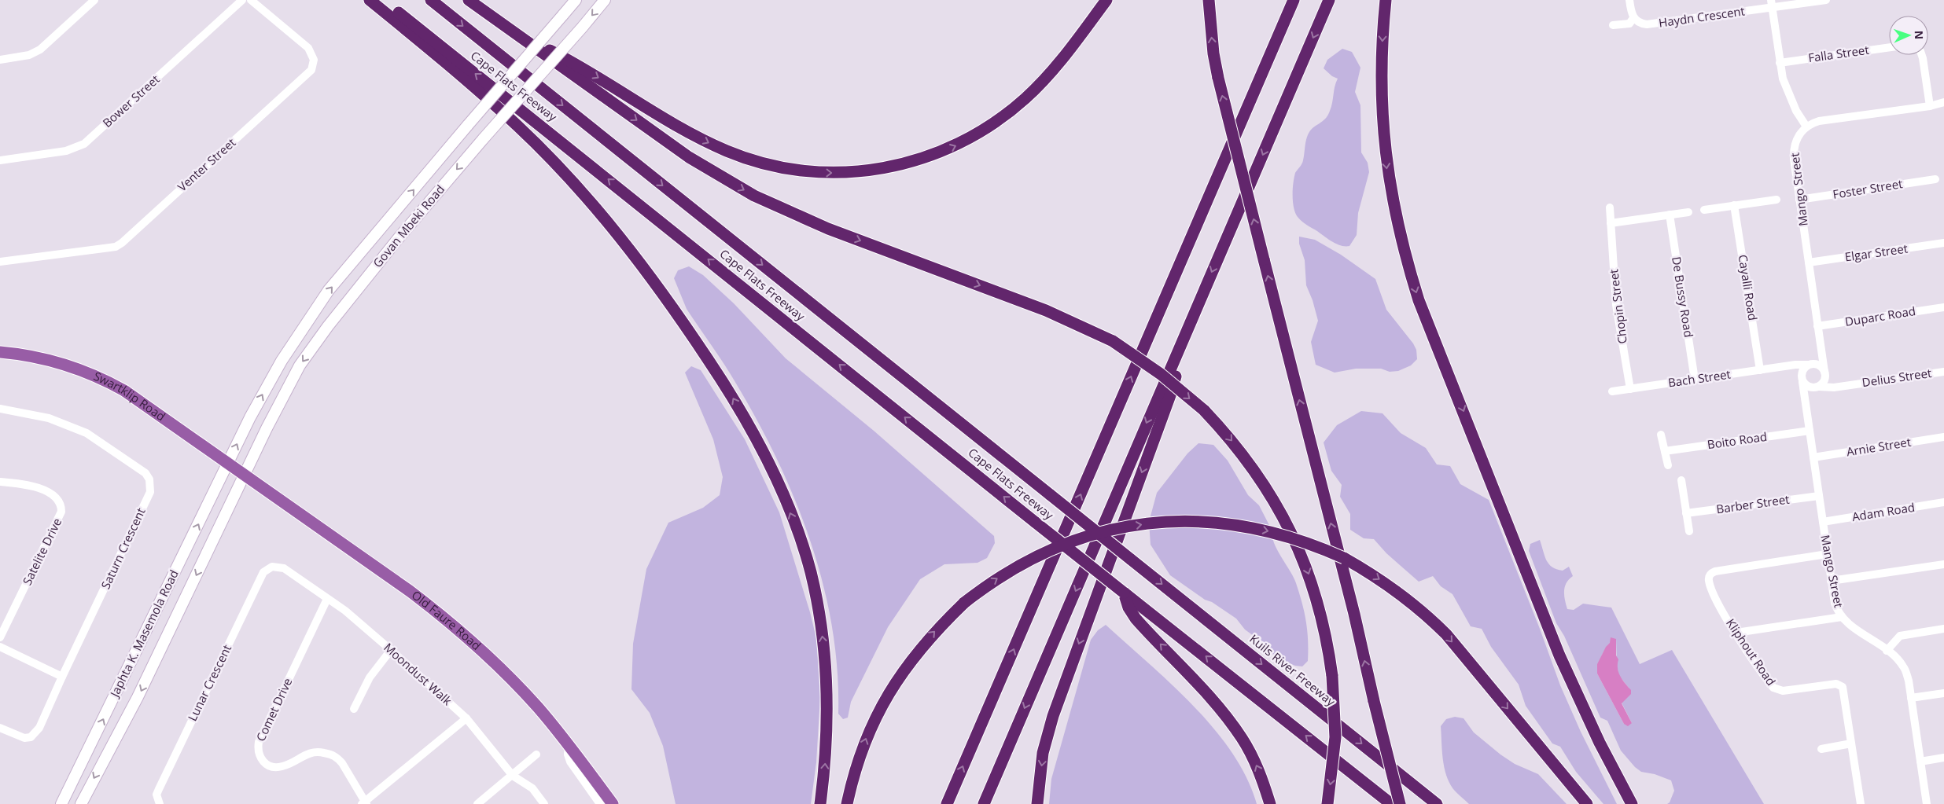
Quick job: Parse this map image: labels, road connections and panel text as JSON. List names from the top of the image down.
{
  "streets": {
    "highway": ["Cape Flats Freeway", "Kuils River Freeway"],
    "main road": [
      "Govan Mbeki Road",
      "Swartklip Road",
      "Old Faure Road",
      "Japhta K. Masemola Road"
    ],
    "street": [
      "Haydn Crescent",
      "Falla Street",
      "Bower Street",
      "Venter Street",
      "Mango Street",
      "Foster Street",
      "Elgar Street",
      "Cayalli Road",
      "De Bussy Road",
      "Chopin Street",
      "Duparc Road",
      "Delius Street",
      "Bach Street",
      "Boito Road",
      "Arnie Street",
      "Barber Street",
      "Adam Road",
      "Saturn Crescent",
      "Satelite Drive",
      "Kliphout Road",
      "Moondust Walk",
      "Lunar Crescent",
      "Comet Drive"
    ]
  },
  "crossings": [
    ["Cape Flats Freeway", "Kuils River Freeway"],
    ["Mango Street", "Foster Street"],
    ["Mango Street", "Elgar Street"],
    ["Mango Street", "Duparc Road"],
    ["Mango Street", "Delius Street"],
    ["Mango Street", "Bach Street"],
    ["Mango Street", "Boito Road"],
    ["Mango Street", "Arnie Street"],
    ["Mango Street", "Barber Street"],
    ["Mango Street", "Adam Road"],
    ["Mango Street", "Kliphout Road"],
    ["Govan Mbeki Road", "Swartklip Road"],
    ["Govan Mbeki Road", "Old Faure Road"],
    ["Govan Mbeki Road", "Japhta K. Masemola Road"],
    ["Cayalli Road", "Bach Street"],
    ["De Bussy Road", "Bach Street"],
    ["Chopin Street", "Bach Street"],
    ["Delius Street", "Bach Street"],
    ["Swartklip Road", "Old Faure Road"],
    ["Swartklip Road", "Japhta K. Masemola Road"],
    ["Old Faure Road", "Japhta K. Masemola Road"],
    ["Moondust Walk", "Lunar Crescent"],
    ["Moondust Walk", "Comet Drive"]
  ],
  "north": "right"
}
